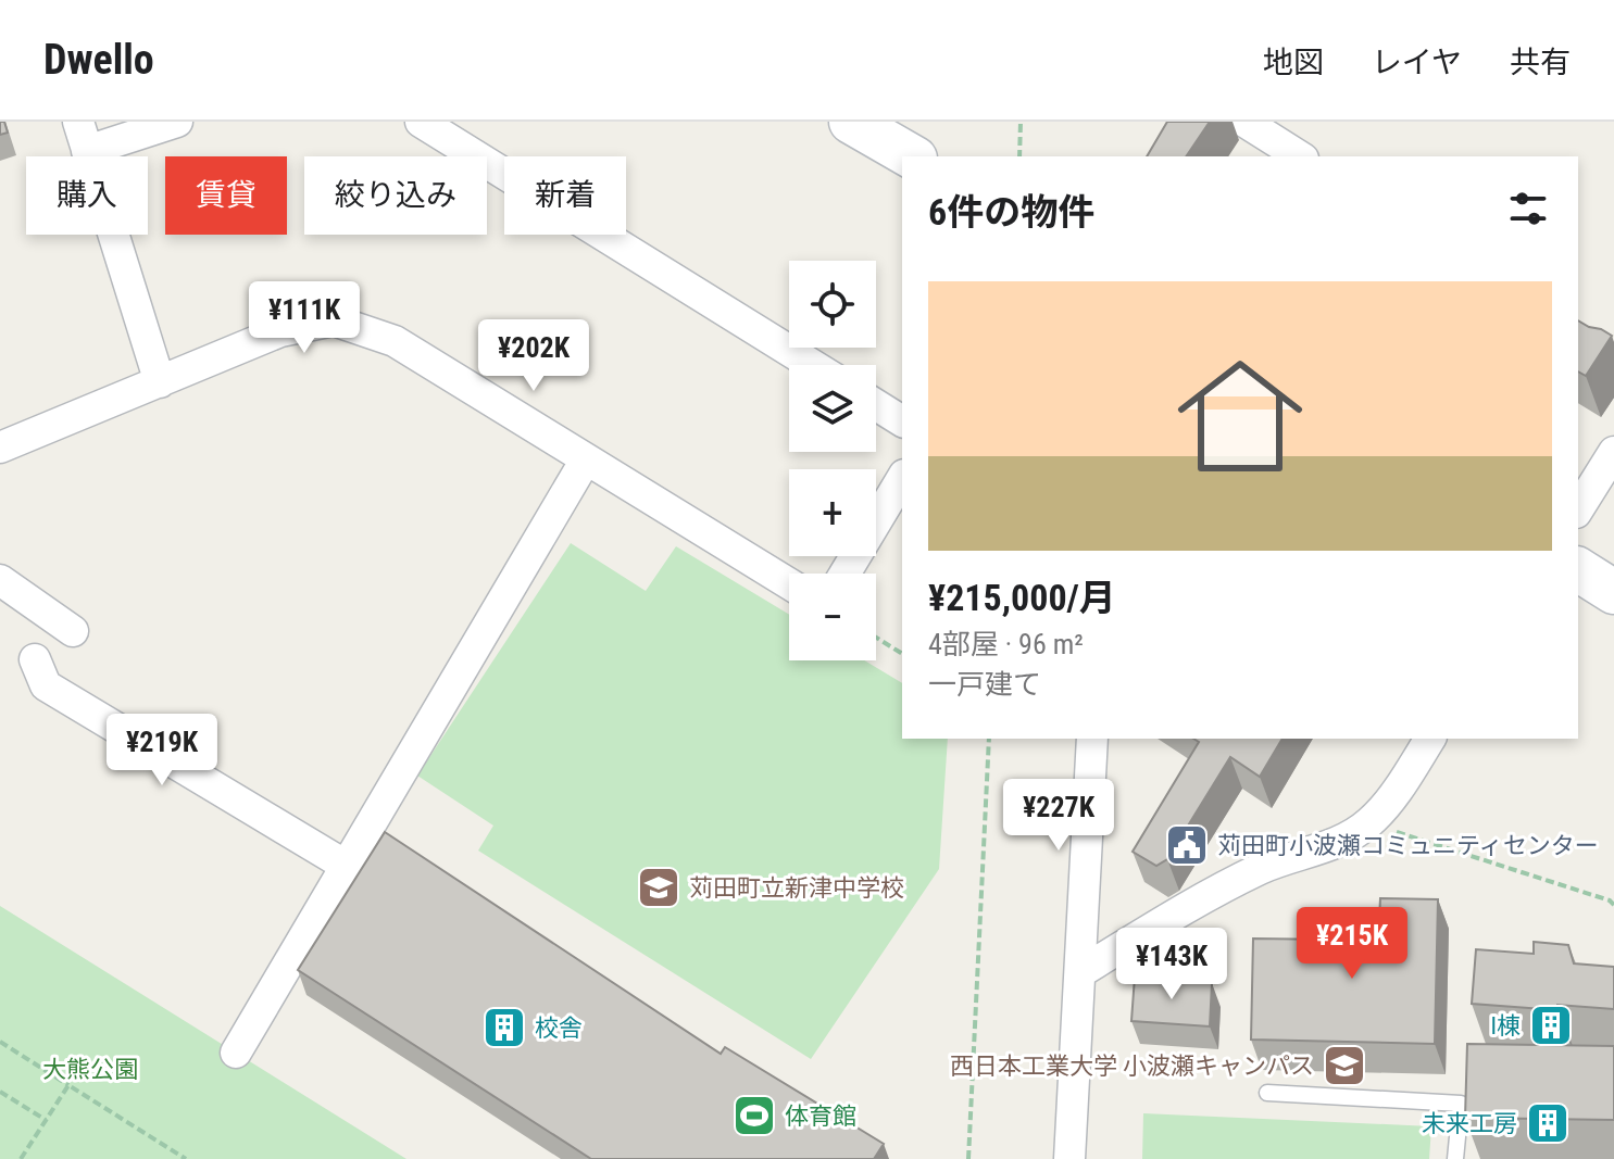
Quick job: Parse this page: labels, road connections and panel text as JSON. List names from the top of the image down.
{
  "parks": ["大熊公園"],
  "places": {
    "public building": ["苅田町小波瀬コミュニティセンター"],
    "school or university": ["苅田町立新津中学校", "西日本工業大学 小波瀬キャンパス"],
    "building": ["I棟", "校舎", "未来工房"],
    "sports": ["体育館"]
  },
  "page": {
    "header": "Dwello",
    "nav": ["地図", "レイヤ", "共有"],
    "chip": [
      "購入",
      "賃貸",
      "絞り込み",
      "新着"
    ],
    "heading": "6件の物件",
    "map_buttons": ["+", "−"],
    "list": [
      {
        "name": "¥215,000/月",
        "note": "4部屋 · 96 m² · 一戸建て"
      }
    ],
    "price": [
      "¥111K",
      "¥202K",
      "¥219K",
      "¥227K",
      "¥215K",
      "¥143K"
    ]
  }
}
